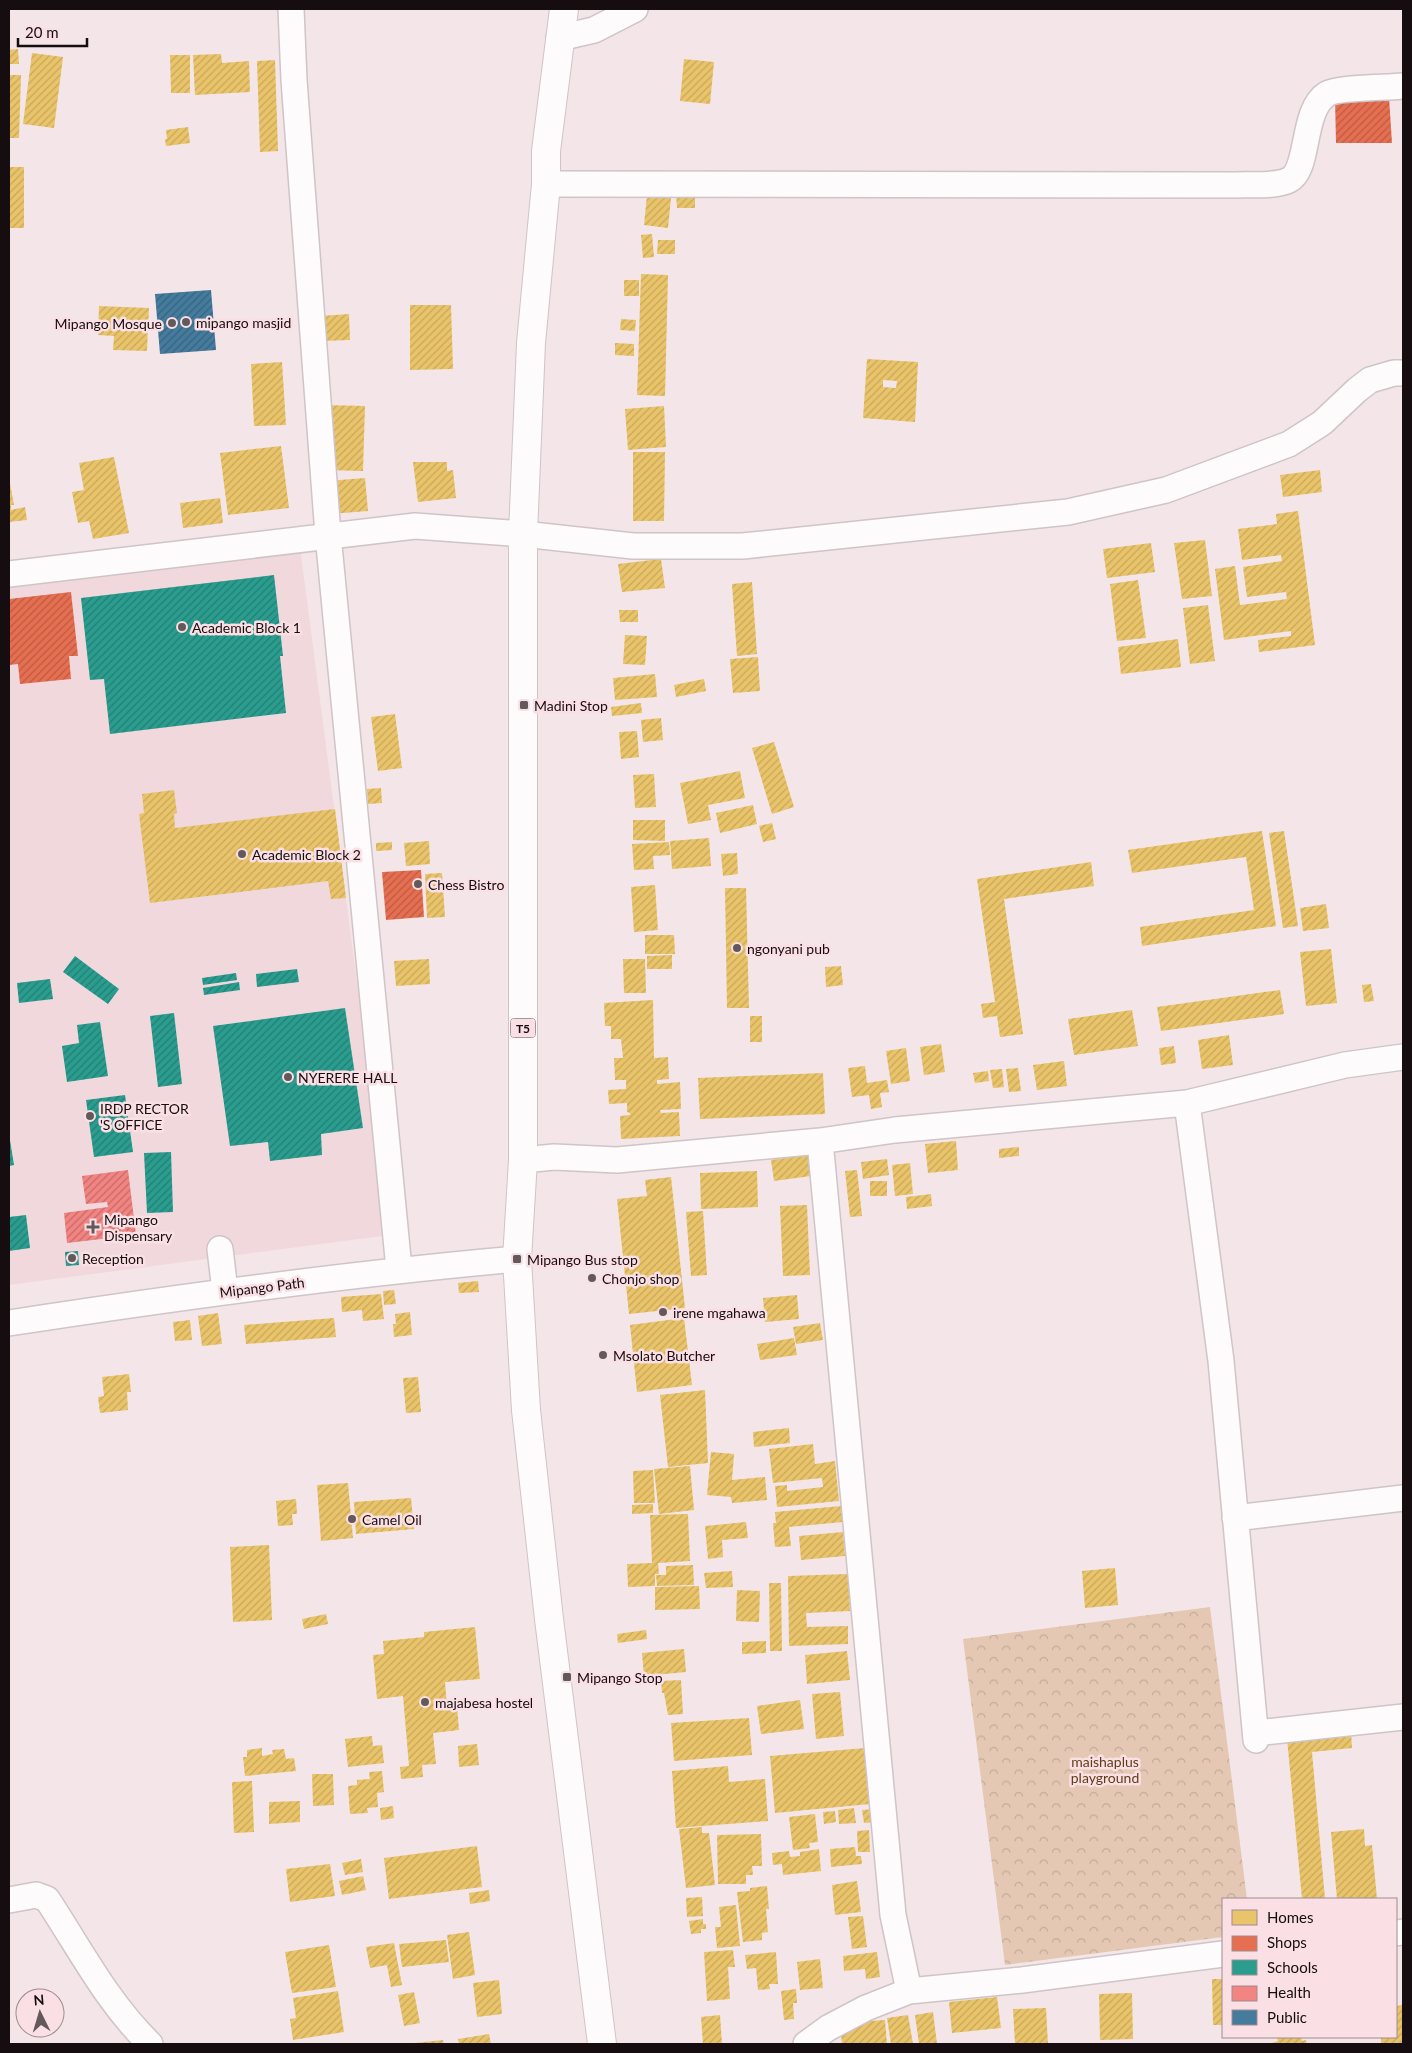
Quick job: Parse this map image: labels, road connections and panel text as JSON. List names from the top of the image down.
{
  "streets": {
    "highway": ["T5"],
    "street": ["Mipango Path"]
  },
  "crossings": [
    ["T5", "Mipango Path"]
  ],
  "parks": ["maishaplus playground"],
  "places": {
    "other": [
      "mipango masjid",
      "Mipango Mosque",
      "Academic Block 1",
      "Academic Block 2",
      "Chess Bistro",
      "ngonyani pub",
      "NYERERE HALL",
      "IRDP RECTOR 'S OFFICE",
      "Reception",
      "Chonjo shop",
      "irene mgahawa",
      "Msolato Butcher",
      "Camel Oil",
      "majabesa hostel"
    ],
    "transit": ["Madini Stop", "Mipango Bus stop", "Mipango Stop"],
    "health": ["Mipango Dispensary"]
  },
  "legend": [
    "Homes",
    "Shops",
    "Schools",
    "Health",
    "Public"
  ],
  "scale_bar": "20 m",
  "north": "top"
}
